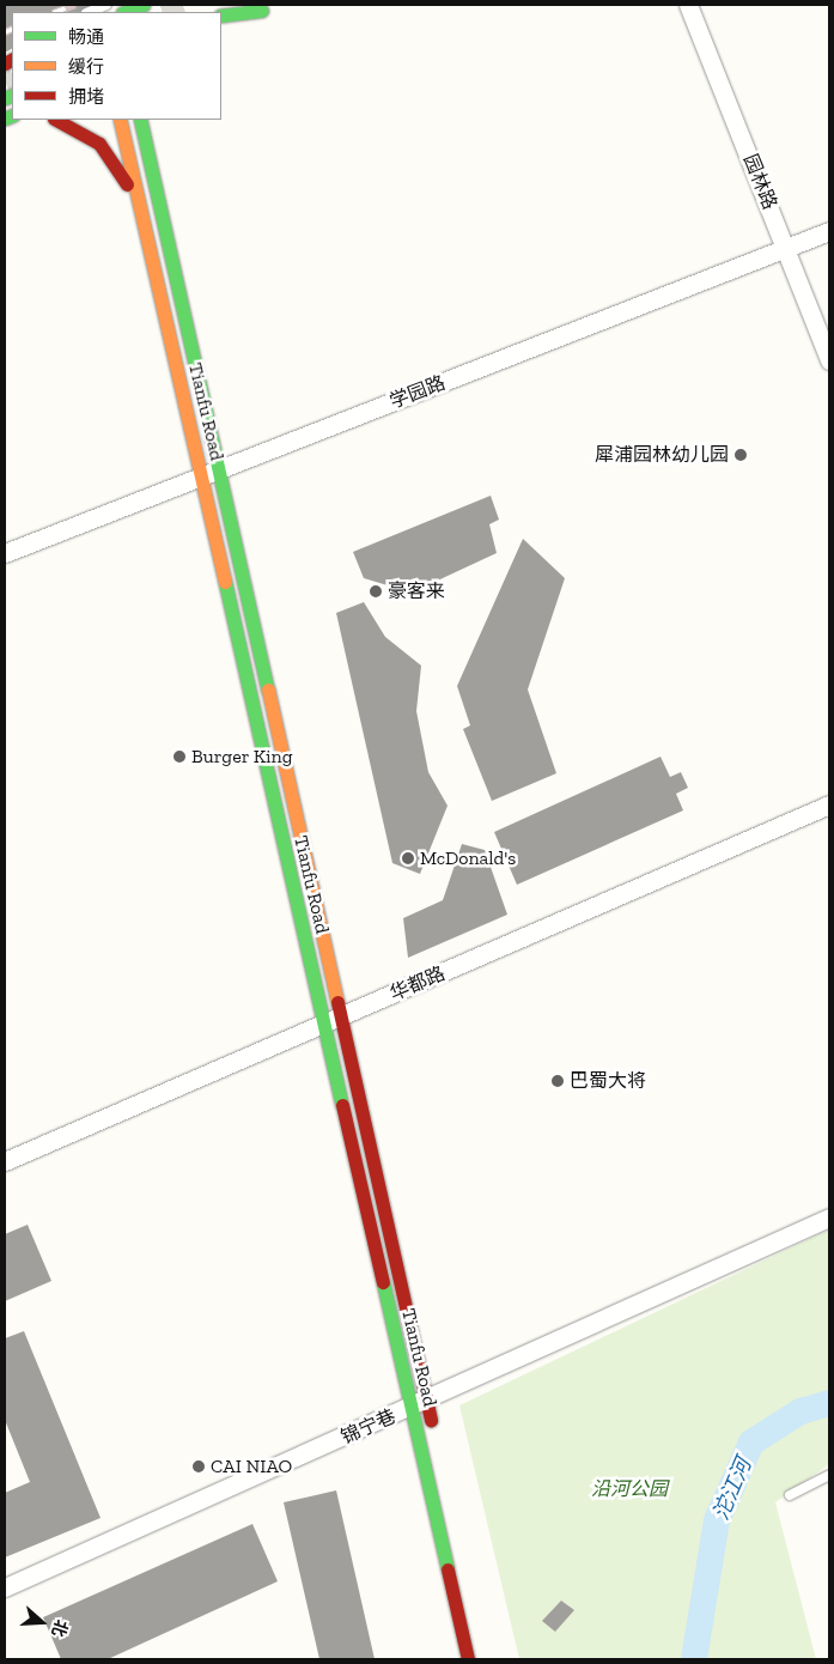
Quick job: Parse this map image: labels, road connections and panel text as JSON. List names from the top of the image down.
{
  "streets": {
    "street": [
      "园林路",
      "学园路",
      "Tianfu Road",
      "华都路",
      "锦宁巷"
    ]
  },
  "crossings": [
    ["园林路", "学园路"],
    ["学园路", "Tianfu Road"],
    ["Tianfu Road", "华都路"],
    ["Tianfu Road", "锦宁巷"]
  ],
  "water": ["沱江河"],
  "parks": ["沿河公园"],
  "places": [
    "犀浦园林幼儿园",
    "豪客来",
    "Burger King",
    "McDonald's",
    "巴蜀大将",
    "CAI NIAO"
  ],
  "legend": ["畅通", "缓行", "拥堵"],
  "north": "right"
}
